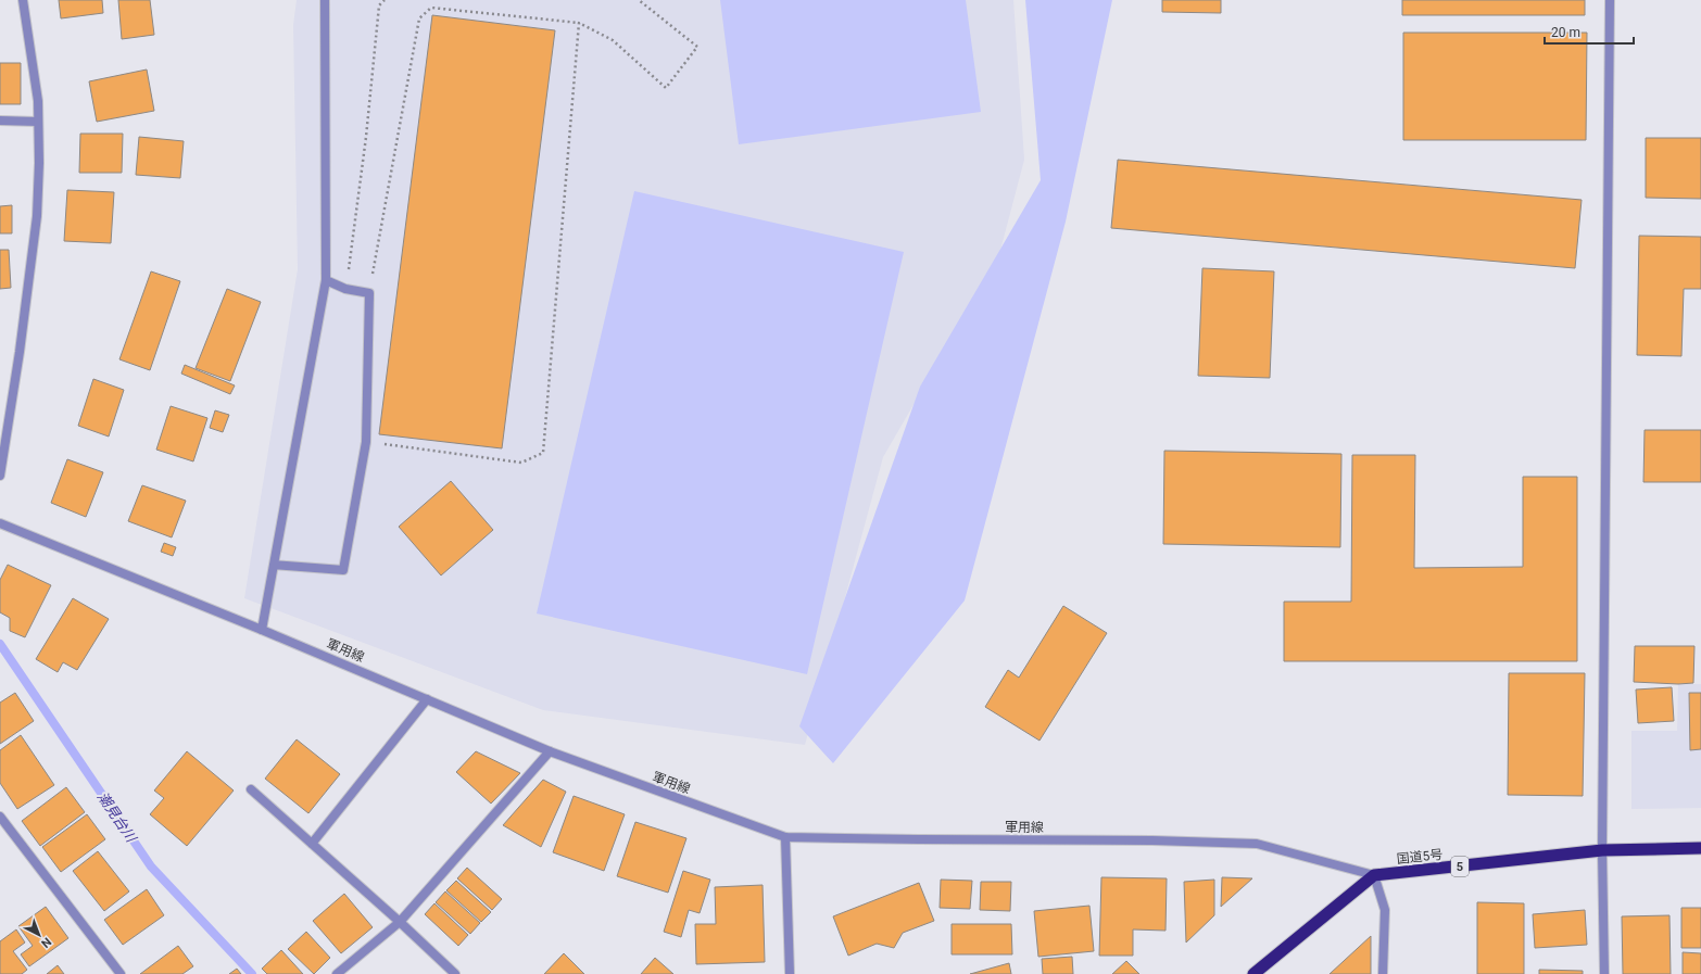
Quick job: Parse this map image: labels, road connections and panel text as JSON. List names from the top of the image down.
{
  "streets": {
    "highway": ["国道5号", "5"],
    "street": ["軍用線"]
  },
  "crossings": [
    ["軍用線", "国道5号"]
  ],
  "water": ["潮見台川"],
  "scale_bar": "20 m",
  "north": "bottom right"
}
